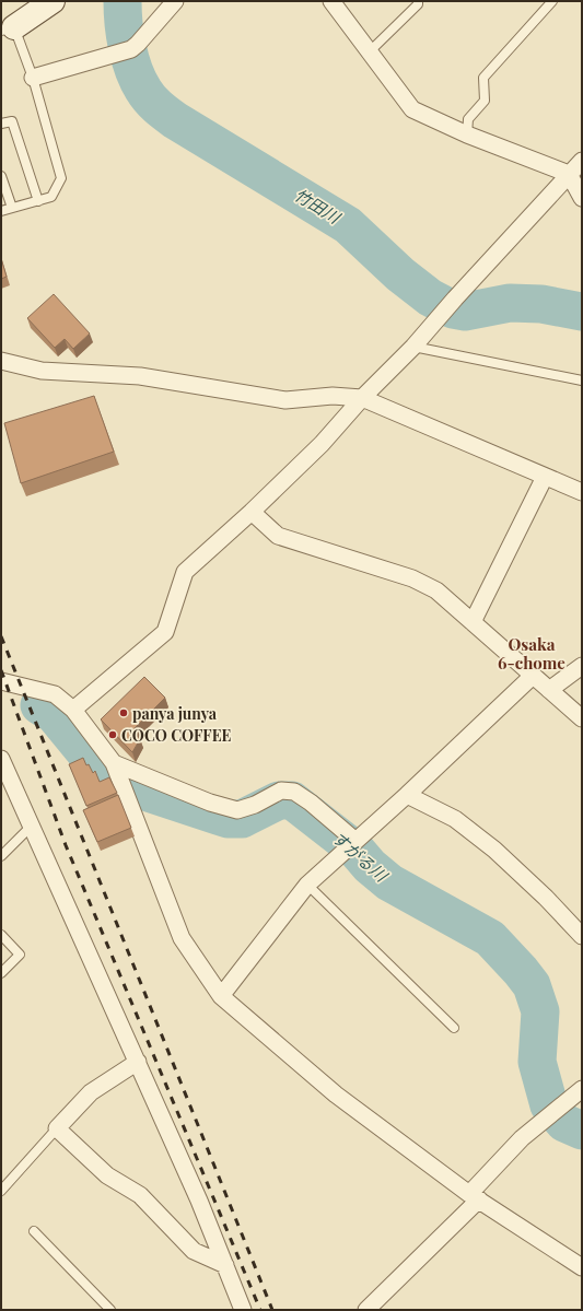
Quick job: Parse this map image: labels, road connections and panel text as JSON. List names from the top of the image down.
{
  "districts": ["Osaka 6-chome"],
  "water": ["竹田川", "すがる川"],
  "places": ["panya junya", "COCO COFFEE"]
}
